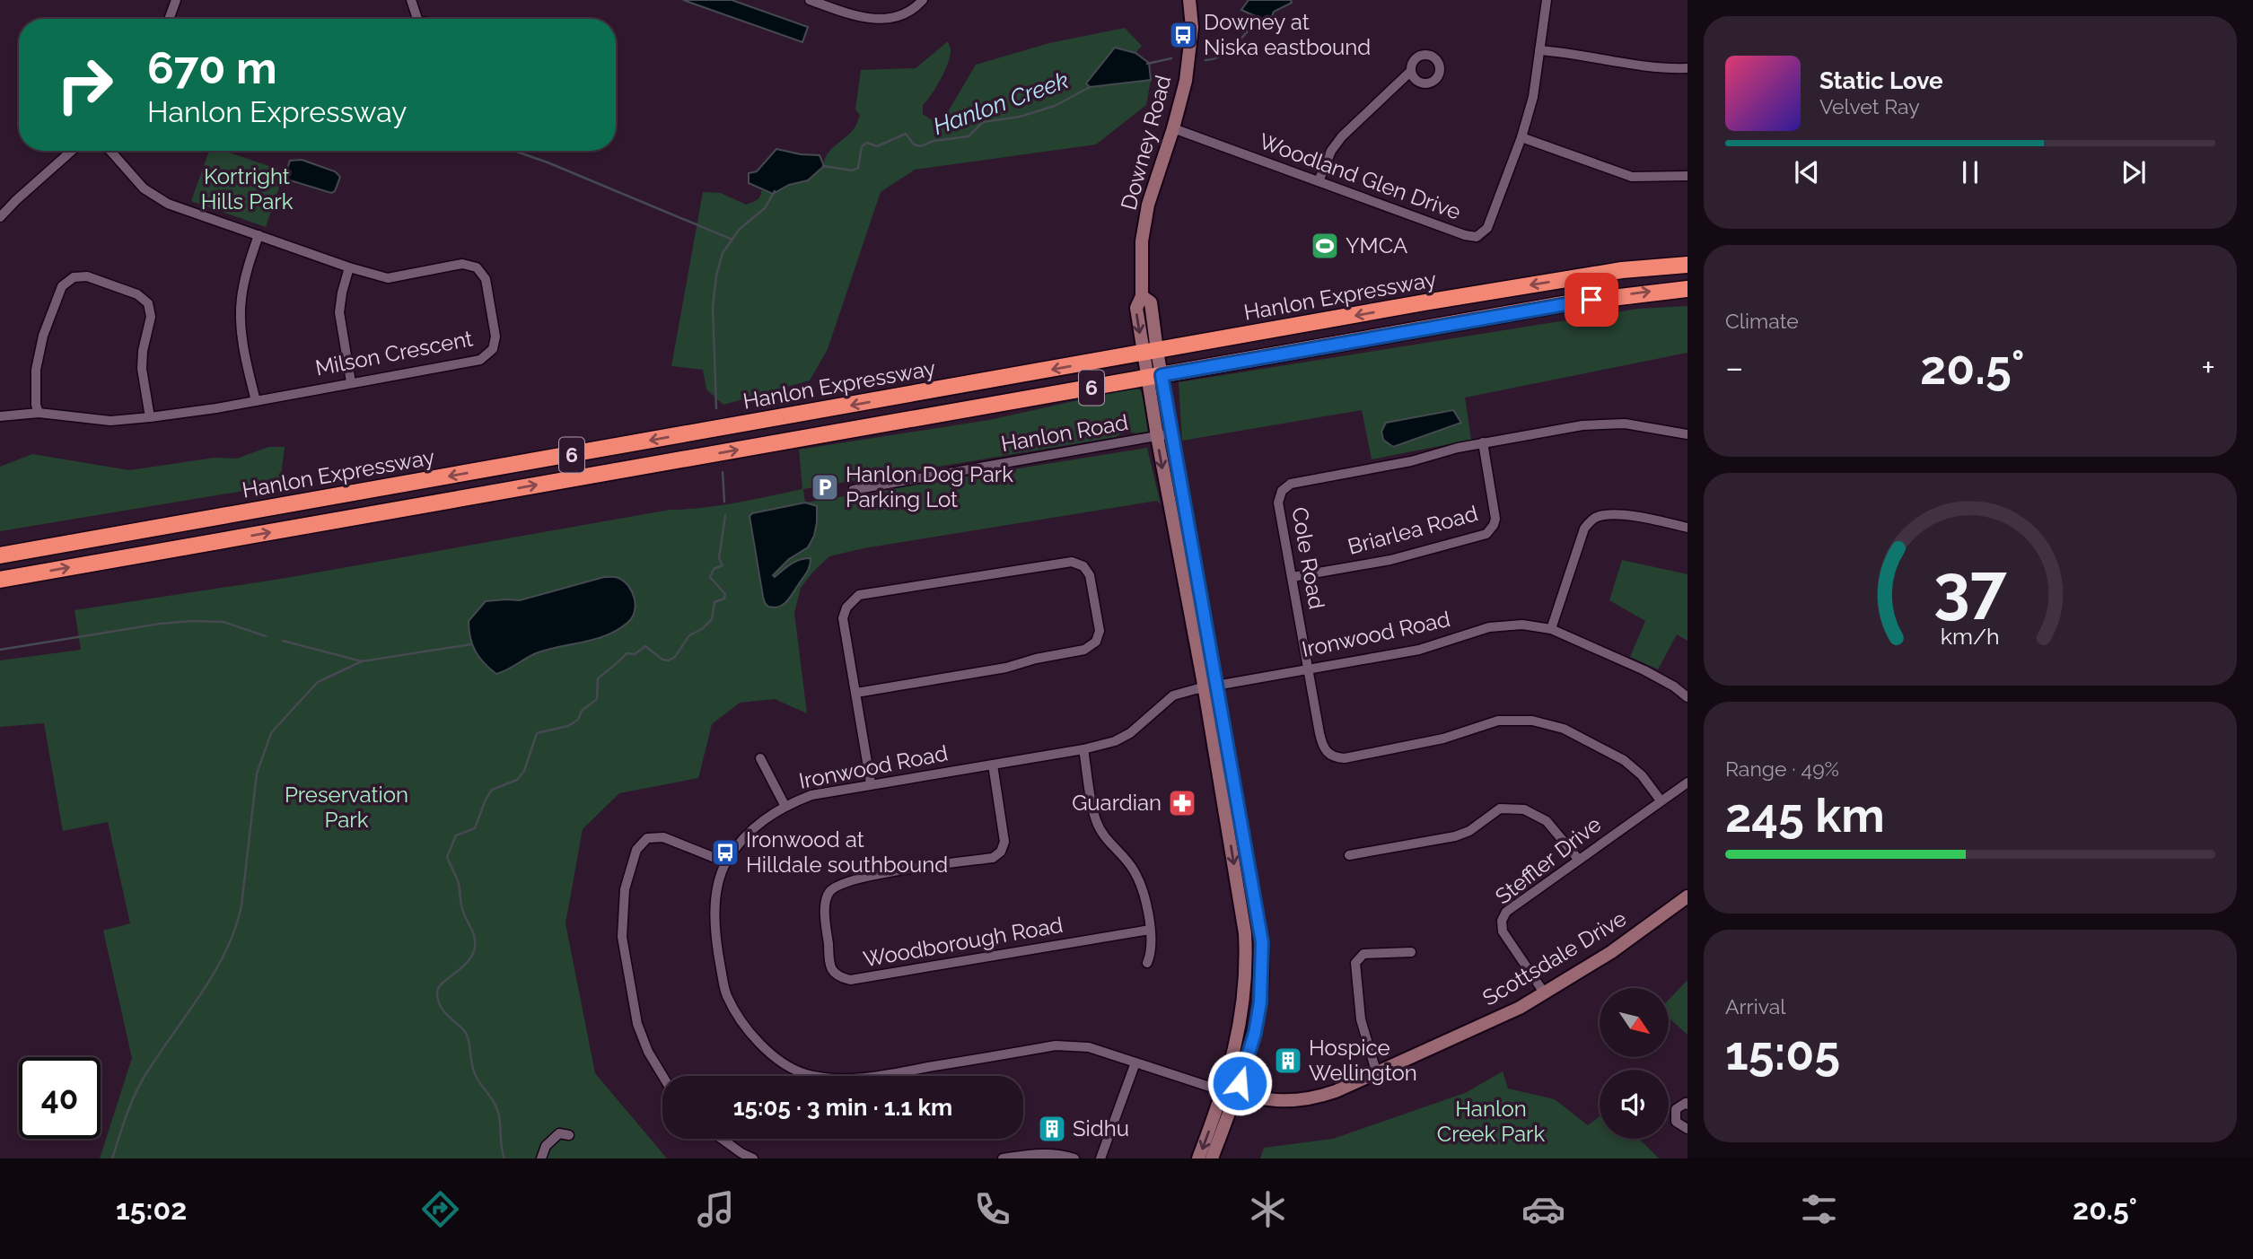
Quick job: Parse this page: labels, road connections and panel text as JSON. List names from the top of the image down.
{
  "streets": {
    "highway": ["Hanlon Expressway", "6"],
    "street": [
      "Downey Road",
      "Woodland Glen Drive",
      "Milson Crescent",
      "Hanlon Road",
      "Briarlea Road",
      "Cole Road",
      "Ironwood Road",
      "Steffler Drive",
      "Woodborough Road",
      "Scottsdale Drive"
    ]
  },
  "crossings": [
    ["Downey Road", "Woodland Glen Drive"],
    ["Downey Road", "Hanlon Expressway"],
    ["Briarlea Road", "Cole Road"],
    ["Cole Road", "Ironwood Road"],
    ["Cole Road", "Steffler Drive"],
    ["Ironwood Road", "Woodborough Road"],
    ["Ironwood Road", "Scottsdale Drive"],
    ["Steffler Drive", "Scottsdale Drive"]
  ],
  "water": ["Hanlon Creek"],
  "parks": ["Kortright Hills Park", "Preservation Park", "Hanlon Creek Park"],
  "places": {
    "bus stop": ["Downey at Niska eastbound", "Ironwood at Hilldale southbound"],
    "sports": ["YMCA"],
    "parking": ["Hanlon Dog Park Parking Lot"],
    "pharmacy": ["Guardian"],
    "building": ["Hospice Wellington", "Sidhu"]
  },
  "north": "bottom right",
  "page": {
    "turn": ["670 m", "Hanlon Expressway"],
    "song": ["Static Love", "Velvet Ray"],
    "tile": [
      "Climate",
      ["Range · 49%", "245 km"],
      ["Arrival", "15:05"]
    ],
    "heat": ["−", "20.5°", "+"],
    "limit": "40",
    "trip": "15:05 · 3 min · 1.1 km",
    "tabs": ["15:02", "20.5°"],
    "gauge": ["37", "km/h"]
  }
}
